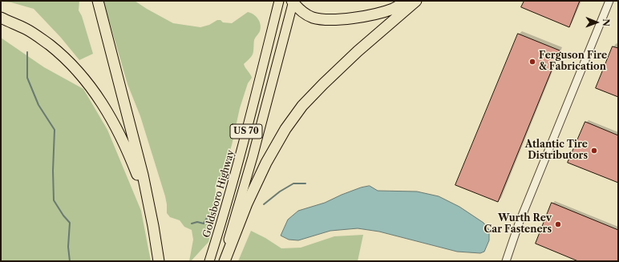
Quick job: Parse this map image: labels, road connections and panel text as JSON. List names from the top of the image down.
{
  "streets": {
    "main road": ["US 70", "Goldsboro Highway"]
  },
  "places": ["Ferguson Fire & Fabrication", "Atlantic Tire Distributors", "Wurth Rev Car Fasteners"],
  "north": "right"
}
